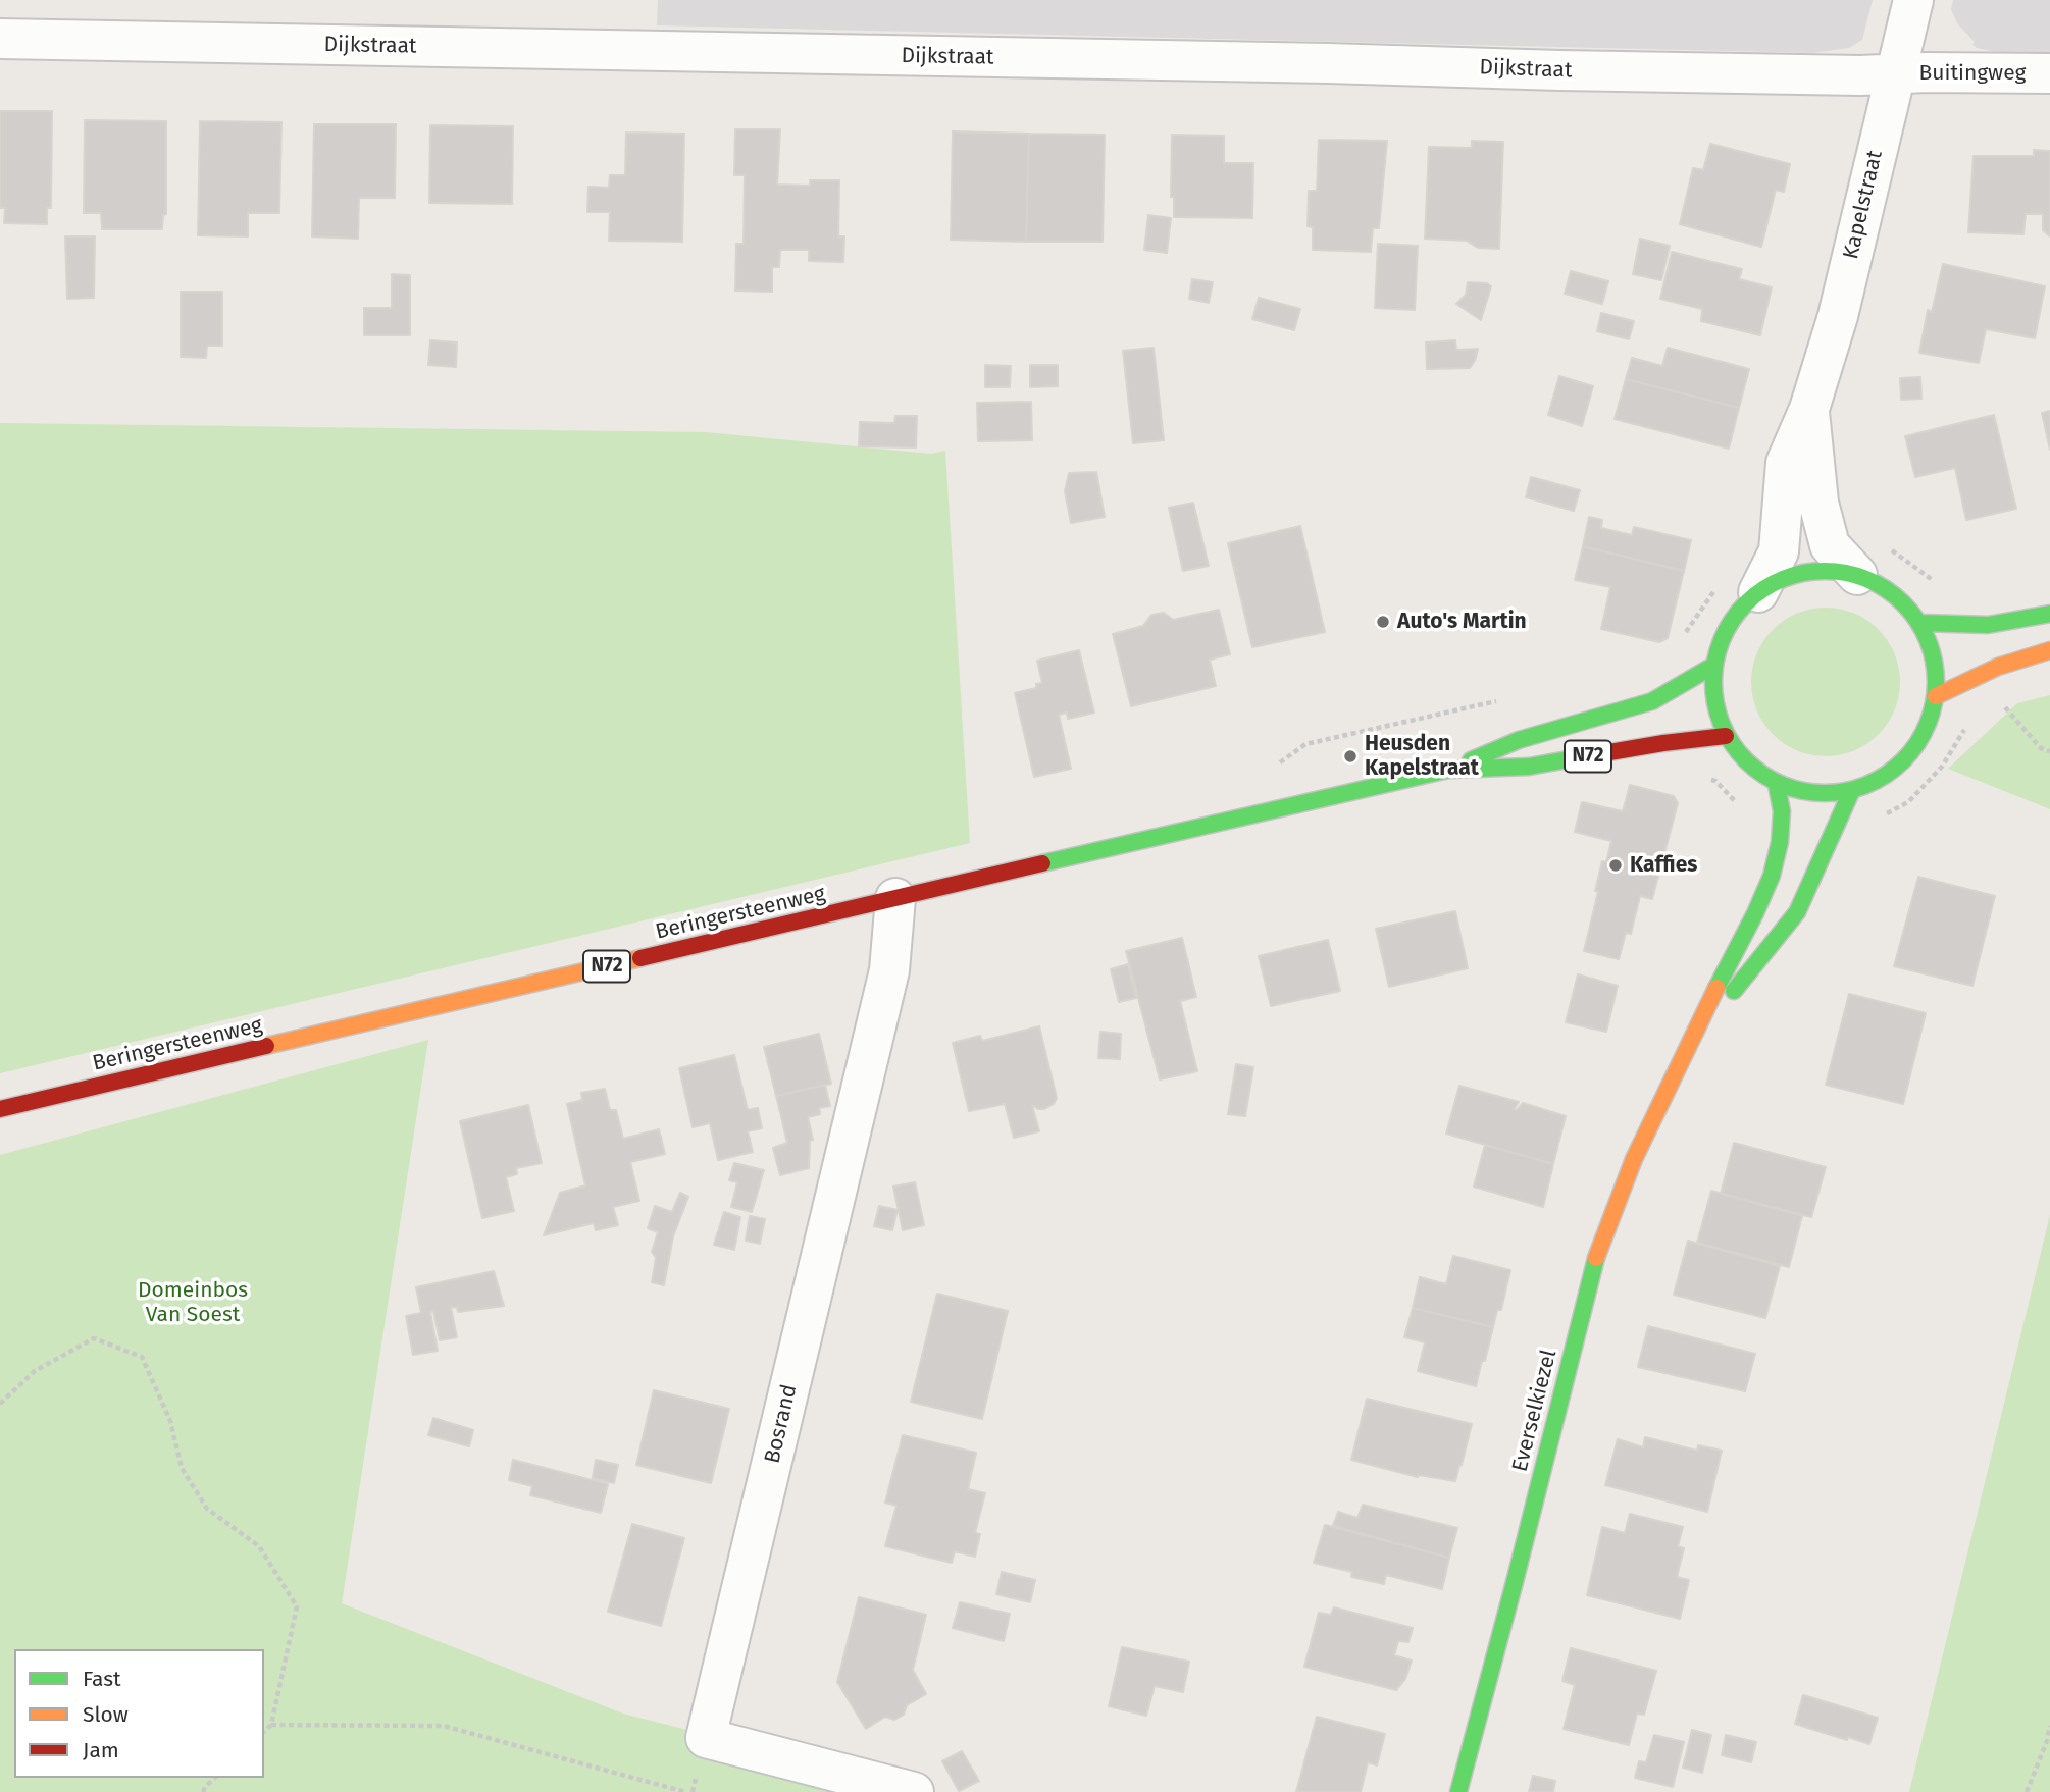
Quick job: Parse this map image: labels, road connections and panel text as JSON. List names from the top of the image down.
{
  "streets": {
    "main road": ["N72", "Beringersteenweg", "Everselkiezel"],
    "street": [
      "Dijkstraat",
      "Buitingweg",
      "Kapelstraat",
      "Bosrand"
    ]
  },
  "crossings": [
    ["Dijkstraat", "Buitingweg"],
    ["Dijkstraat", "Kapelstraat"],
    ["Buitingweg", "Kapelstraat"],
    ["Kapelstraat", "Beringersteenweg"],
    ["Kapelstraat", "Everselkiezel"],
    ["Beringersteenweg", "Everselkiezel"],
    ["Beringersteenweg", "Bosrand"]
  ],
  "parks": ["Domeinbos Van Soest"],
  "places": ["Auto's Martin", "Heusden Kapelstraat", "Kaffies"],
  "legend": ["Fast", "Slow", "Jam"]
}
